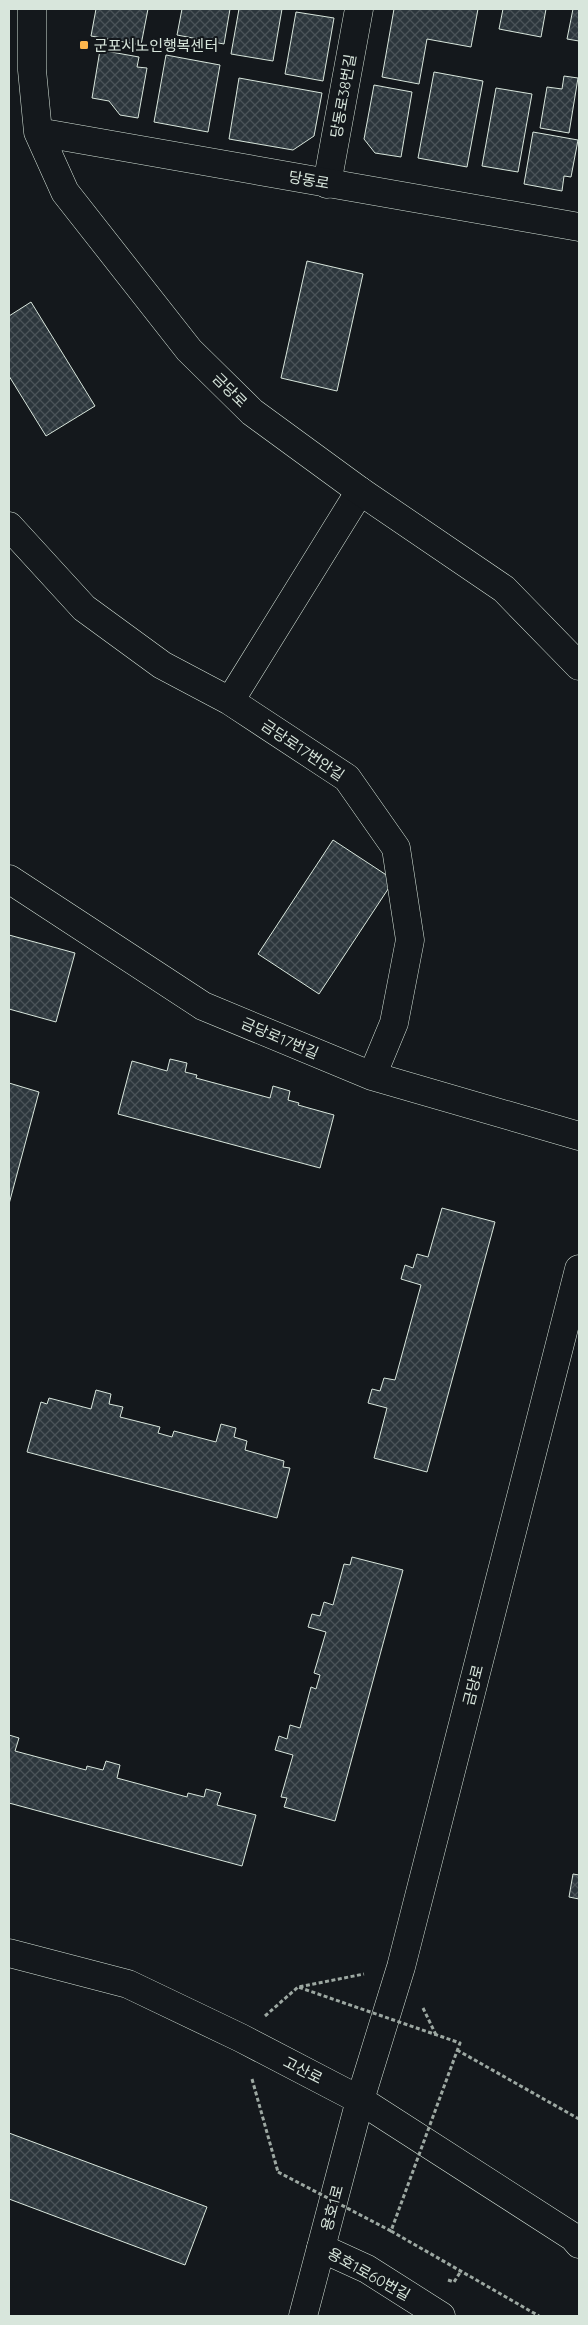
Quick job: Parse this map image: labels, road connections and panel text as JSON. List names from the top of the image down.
{
  "streets": {
    "street": [
      "당동로38번길",
      "당동로",
      "금당로",
      "금당로17번안길",
      "금당로17번길",
      "고산로",
      "용호1로",
      "용호1로60번길"
    ]
  },
  "crossings": [
    ["당동로38번길", "당동로"],
    ["당동로", "금당로"],
    ["금당로", "고산로"],
    ["금당로", "용호1로"],
    ["금당로17번안길", "금당로17번길"],
    ["고산로", "용호1로"],
    ["용호1로", "용호1로60번길"]
  ],
  "places": {
    "transit": ["군포시노인행복센터"]
  }
}
